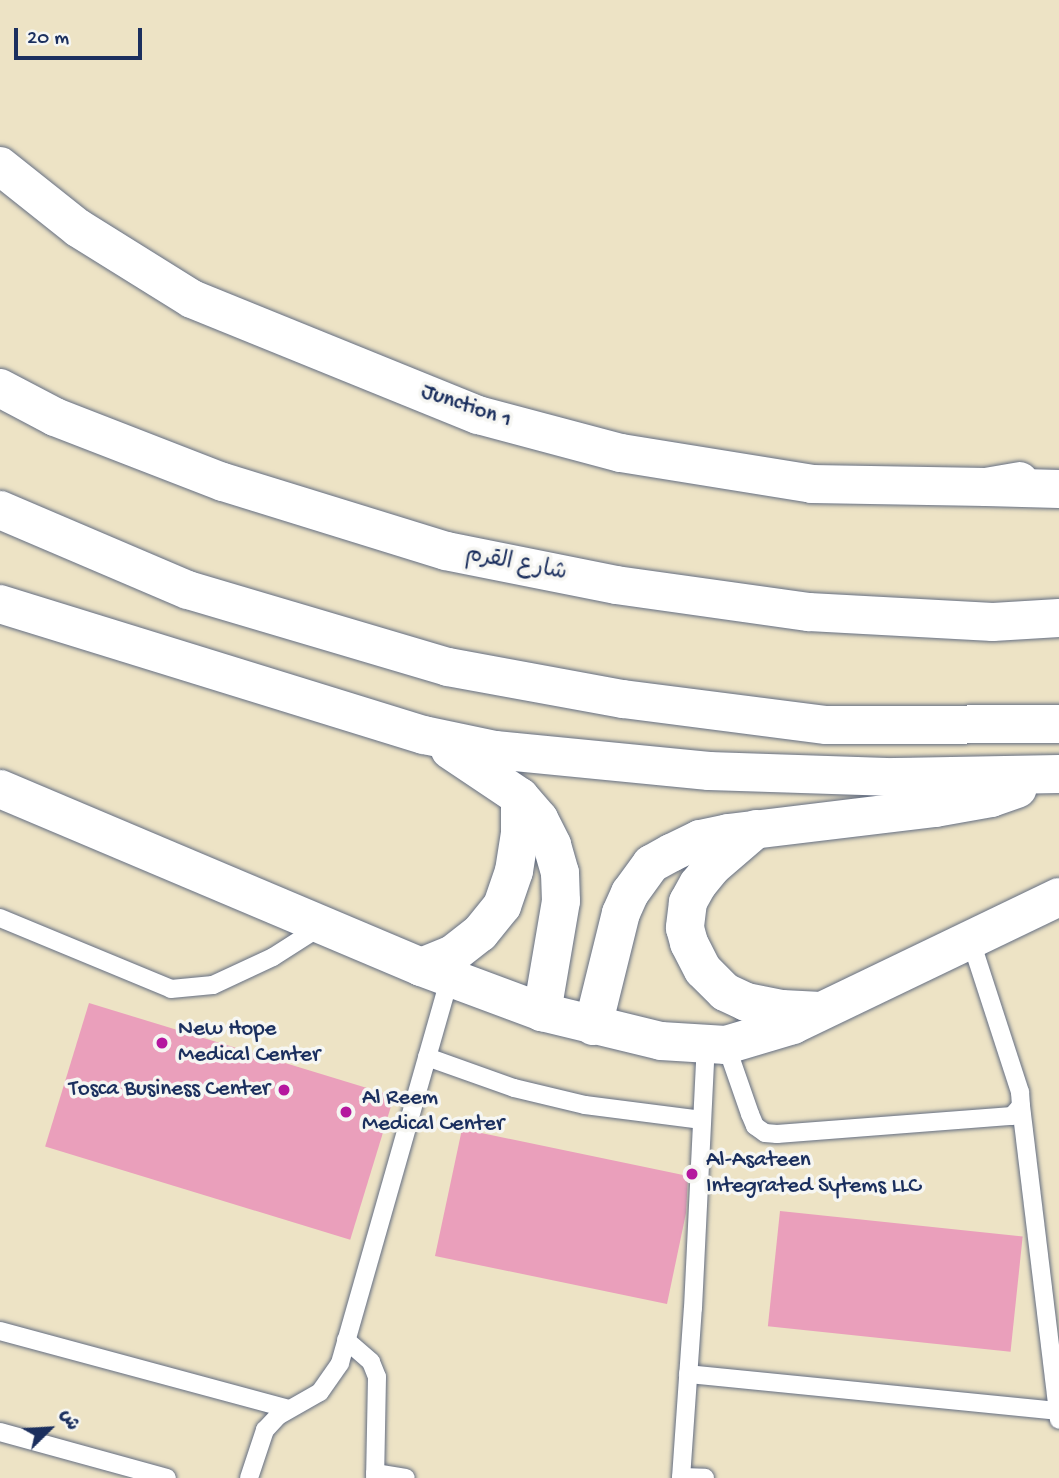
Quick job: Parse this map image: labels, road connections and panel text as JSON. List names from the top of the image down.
{
  "streets": {
    "main road": ["Junction 1", "شارع القرم"]
  },
  "places": [
    "New Hope Medical Center",
    "Tosca Business Center",
    "Al Reem Medical Center",
    "Al-Asateen Integrated Sytems LLC"
  ],
  "scale_bar": "20 m",
  "north": "top right"
}
